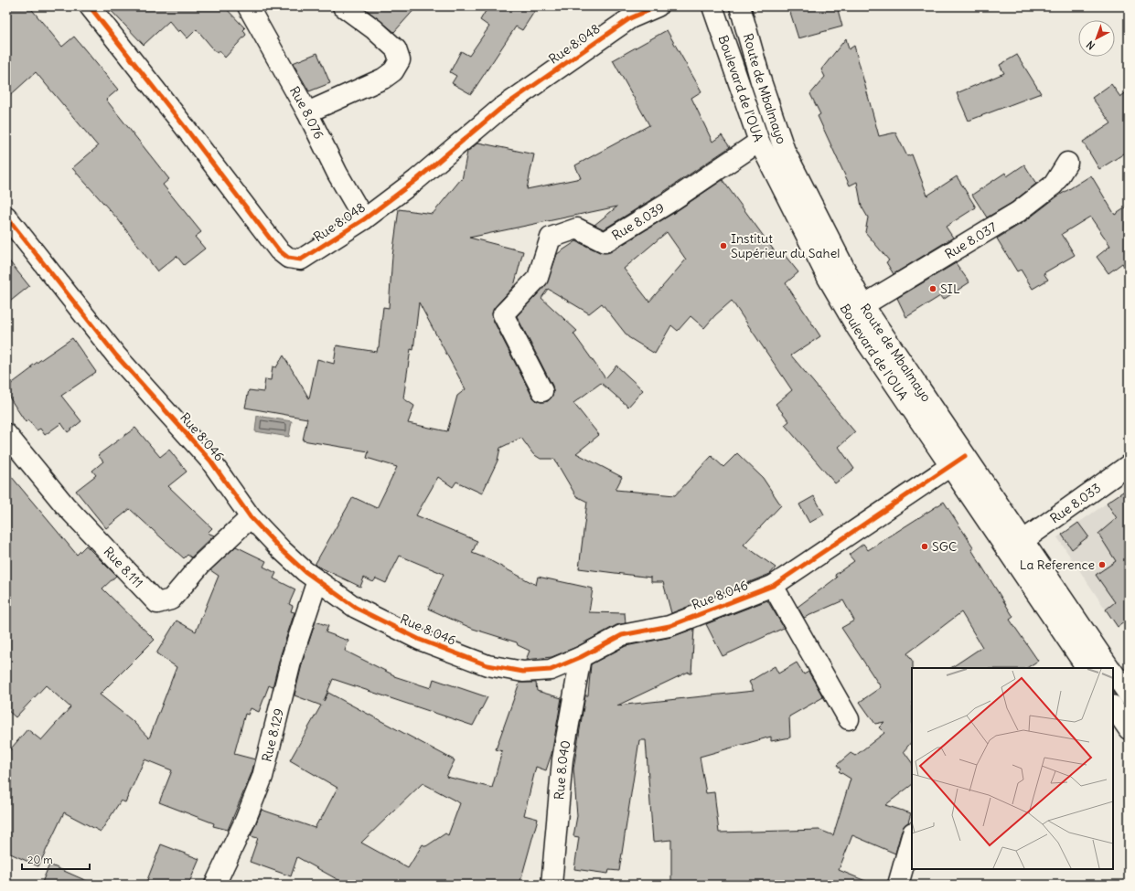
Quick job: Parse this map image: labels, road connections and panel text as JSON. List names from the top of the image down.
{
  "streets": {
    "main road": [
      "Rue 8.048",
      "Boulevard de l'OUA",
      "Route de Mbalmayo",
      "Rue 8.076",
      "Rue 8.039",
      "Rue 8.037",
      "Rue 8.046",
      "Rue 8.033",
      "Rue 8.111",
      "Rue 8.129",
      "Rue 8.040"
    ]
  },
  "crossings": [
    ["Rue 8.048", "Rue 8.076"],
    ["Boulevard de l'OUA", "Route de Mbalmayo"],
    ["Boulevard de l'OUA", "Rue 8.039"],
    ["Boulevard de l'OUA", "Rue 8.046"],
    ["Route de Mbalmayo", "Rue 8.037"],
    ["Route de Mbalmayo", "Rue 8.046"],
    ["Route de Mbalmayo", "Rue 8.033"],
    ["Rue 8.046", "Rue 8.111"],
    ["Rue 8.046", "Rue 8.129"],
    ["Rue 8.046", "Rue 8.040"]
  ],
  "places": [
    "Institut Supérieur du Sahel",
    "SIL",
    "SGC",
    "La Reference"
  ],
  "scale_bar": "20 m",
  "north": "bottom left"
}
